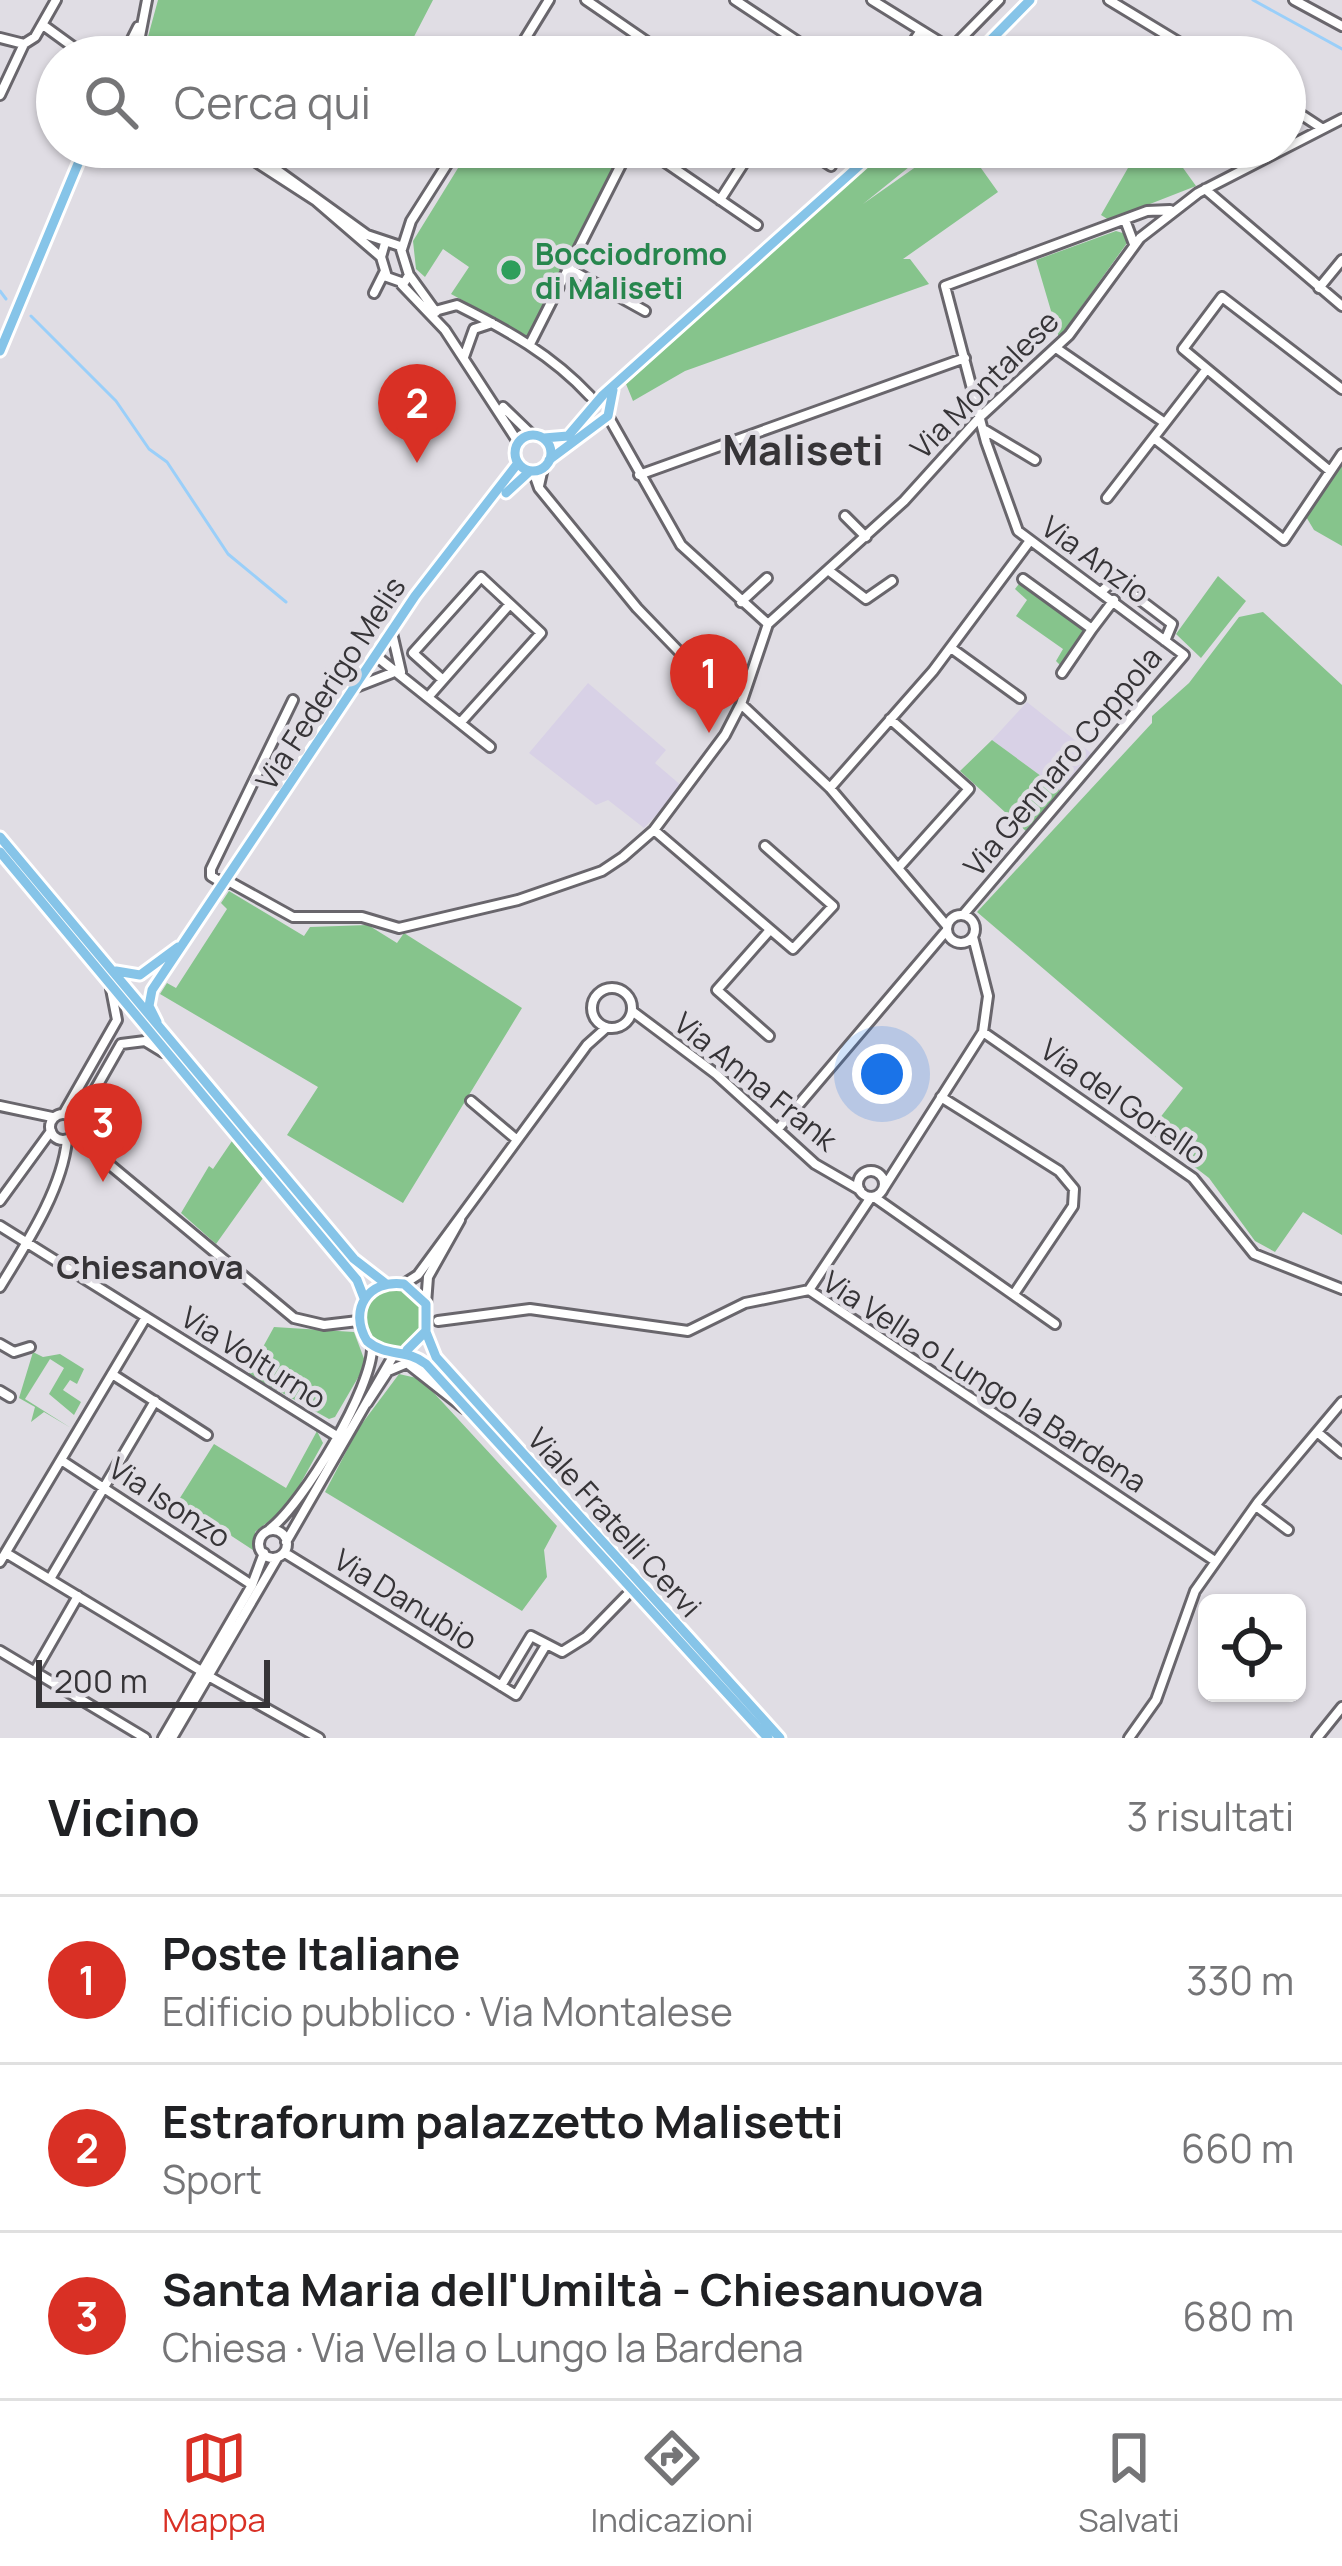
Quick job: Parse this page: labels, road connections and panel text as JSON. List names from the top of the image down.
{
  "streets": {
    "main road": ["Via Federigo Melis", "Viale Fratelli Cervi"],
    "street": [
      "Via Montalese",
      "Via Anzio",
      "Via Gennaro Coppola",
      "Via Anna Frank",
      "Via del Gorello",
      "Via Volturno",
      "Via Vella o Lungo la Bardena",
      "Via Isonzo",
      "Via Danubio"
    ]
  },
  "crossings": [
    ["Via Montalese", "Via Anzio"],
    ["Via Montalese", "Via Federigo Melis"],
    ["Via Anzio", "Via Gennaro Coppola"],
    ["Via Gennaro Coppola", "Via Anna Frank"]
  ],
  "districts": ["Maliseti", "Chiesanova"],
  "places": ["Bocciodromo di Maliseti"],
  "scale_bar": "200 m",
  "page": {
    "search": "Cerca qui",
    "pins": ["2", "1", "3"],
    "scale": "200 m",
    "heading": ["Vicino", "3 risultati"],
    "list": [
      {
        "mark": "1",
        "name": "Poste Italiane",
        "note": "Edificio pubblico · Via Montalese",
        "value": "330 m"
      },
      {
        "mark": "2",
        "name": "Estraforum palazzetto Malisetti",
        "note": "Sport",
        "value": "660 m"
      },
      {
        "mark": "3",
        "name": "Santa Maria dell'Umiltà - Chiesanuova",
        "note": "Chiesa · Via Vella o Lungo la Bardena",
        "value": "680 m"
      }
    ],
    "nav": ["Mappa", "Indicazioni", "Salvati"]
  }
}
